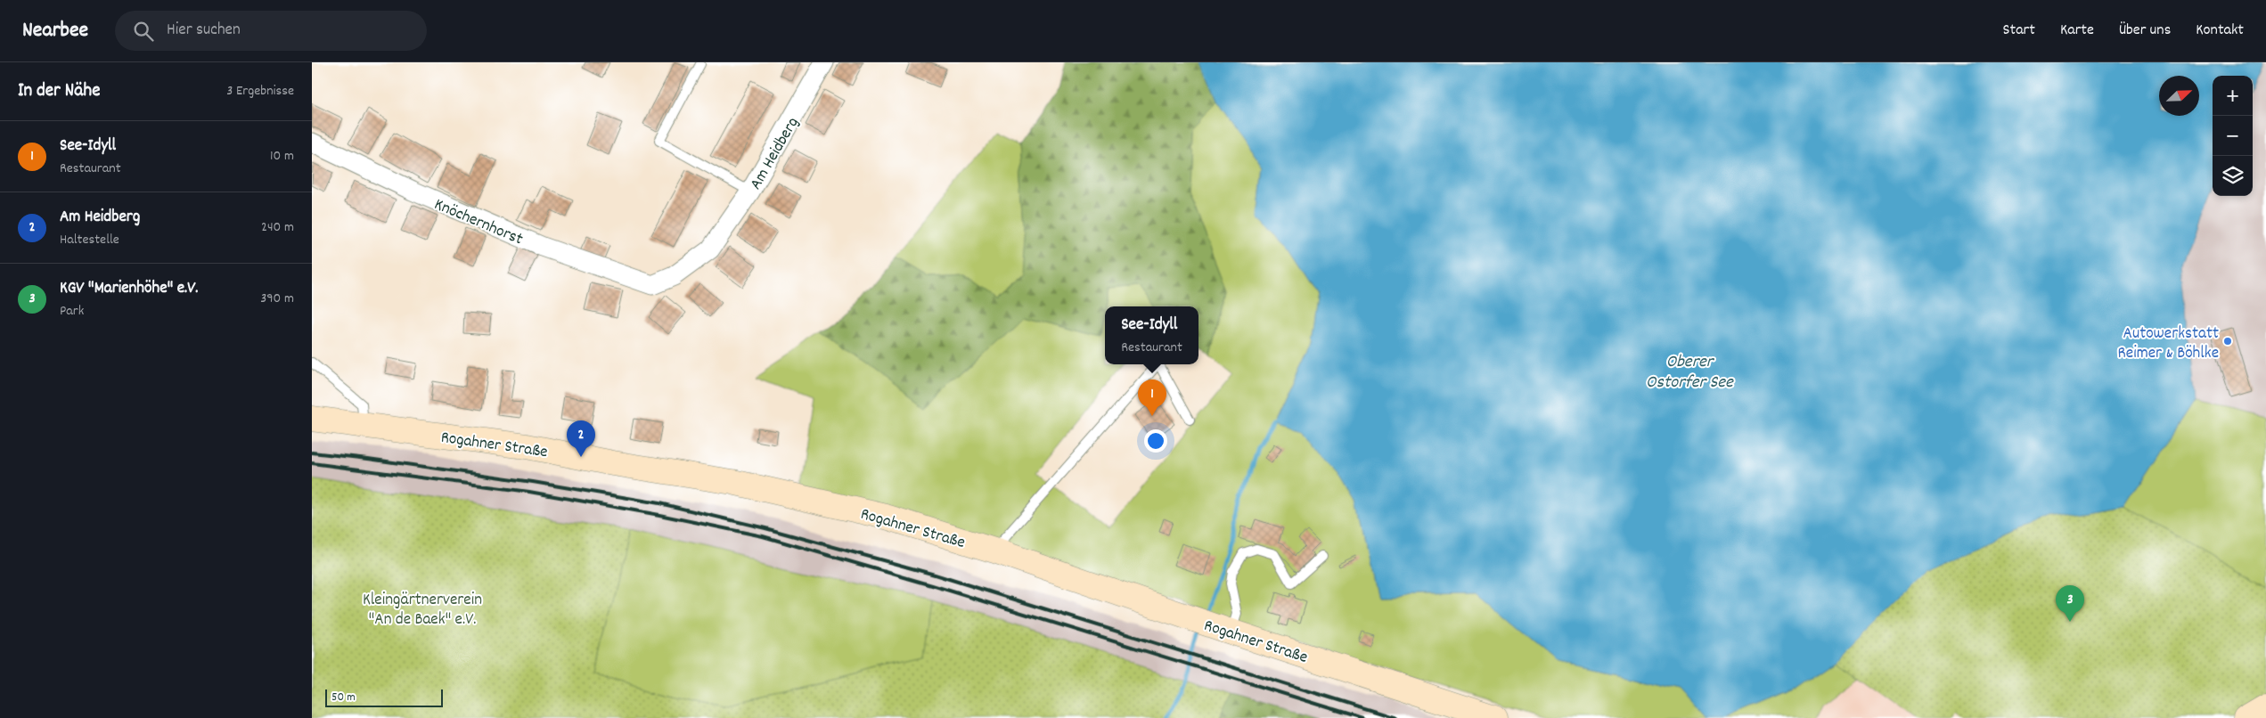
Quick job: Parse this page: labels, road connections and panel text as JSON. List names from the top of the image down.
{
  "streets": {
    "street": ["Am Heidberg", "Knöchernhorst", "Rogahner Straße"]
  },
  "crossings": [
    ["Am Heidberg", "Knöchernhorst"]
  ],
  "water": ["Oberer Ostorfer See"],
  "parks": ["Kleingärtnerverein \"An de Baek\" e.V."],
  "places": ["Autowerkstatt Reimer & Böhlke"],
  "scale_bar": "50 m",
  "north": "top right",
  "page": {
    "header": "Nearbee",
    "search": "Hier suchen",
    "nav": [
      "Start",
      "Karte",
      "Über uns",
      "Kontakt"
    ],
    "heading": ["In der Nähe", "3 Ergebnisse"],
    "map_buttons": ["+", "−"],
    "list": [
      {
        "mark": "1",
        "name": "See-Idyll",
        "note": "Restaurant",
        "value": "10 m"
      },
      {
        "mark": "2",
        "name": "Am Heidberg",
        "note": "Haltestelle",
        "value": "240 m"
      },
      {
        "mark": "3",
        "name": "KGV \"Marienhöhe\" e.V.",
        "note": "Park",
        "value": "390 m"
      }
    ],
    "popup": ["See-Idyll", "Restaurant"],
    "pins": ["1", "2", "3"],
    "scale": "50 m"
  }
}
